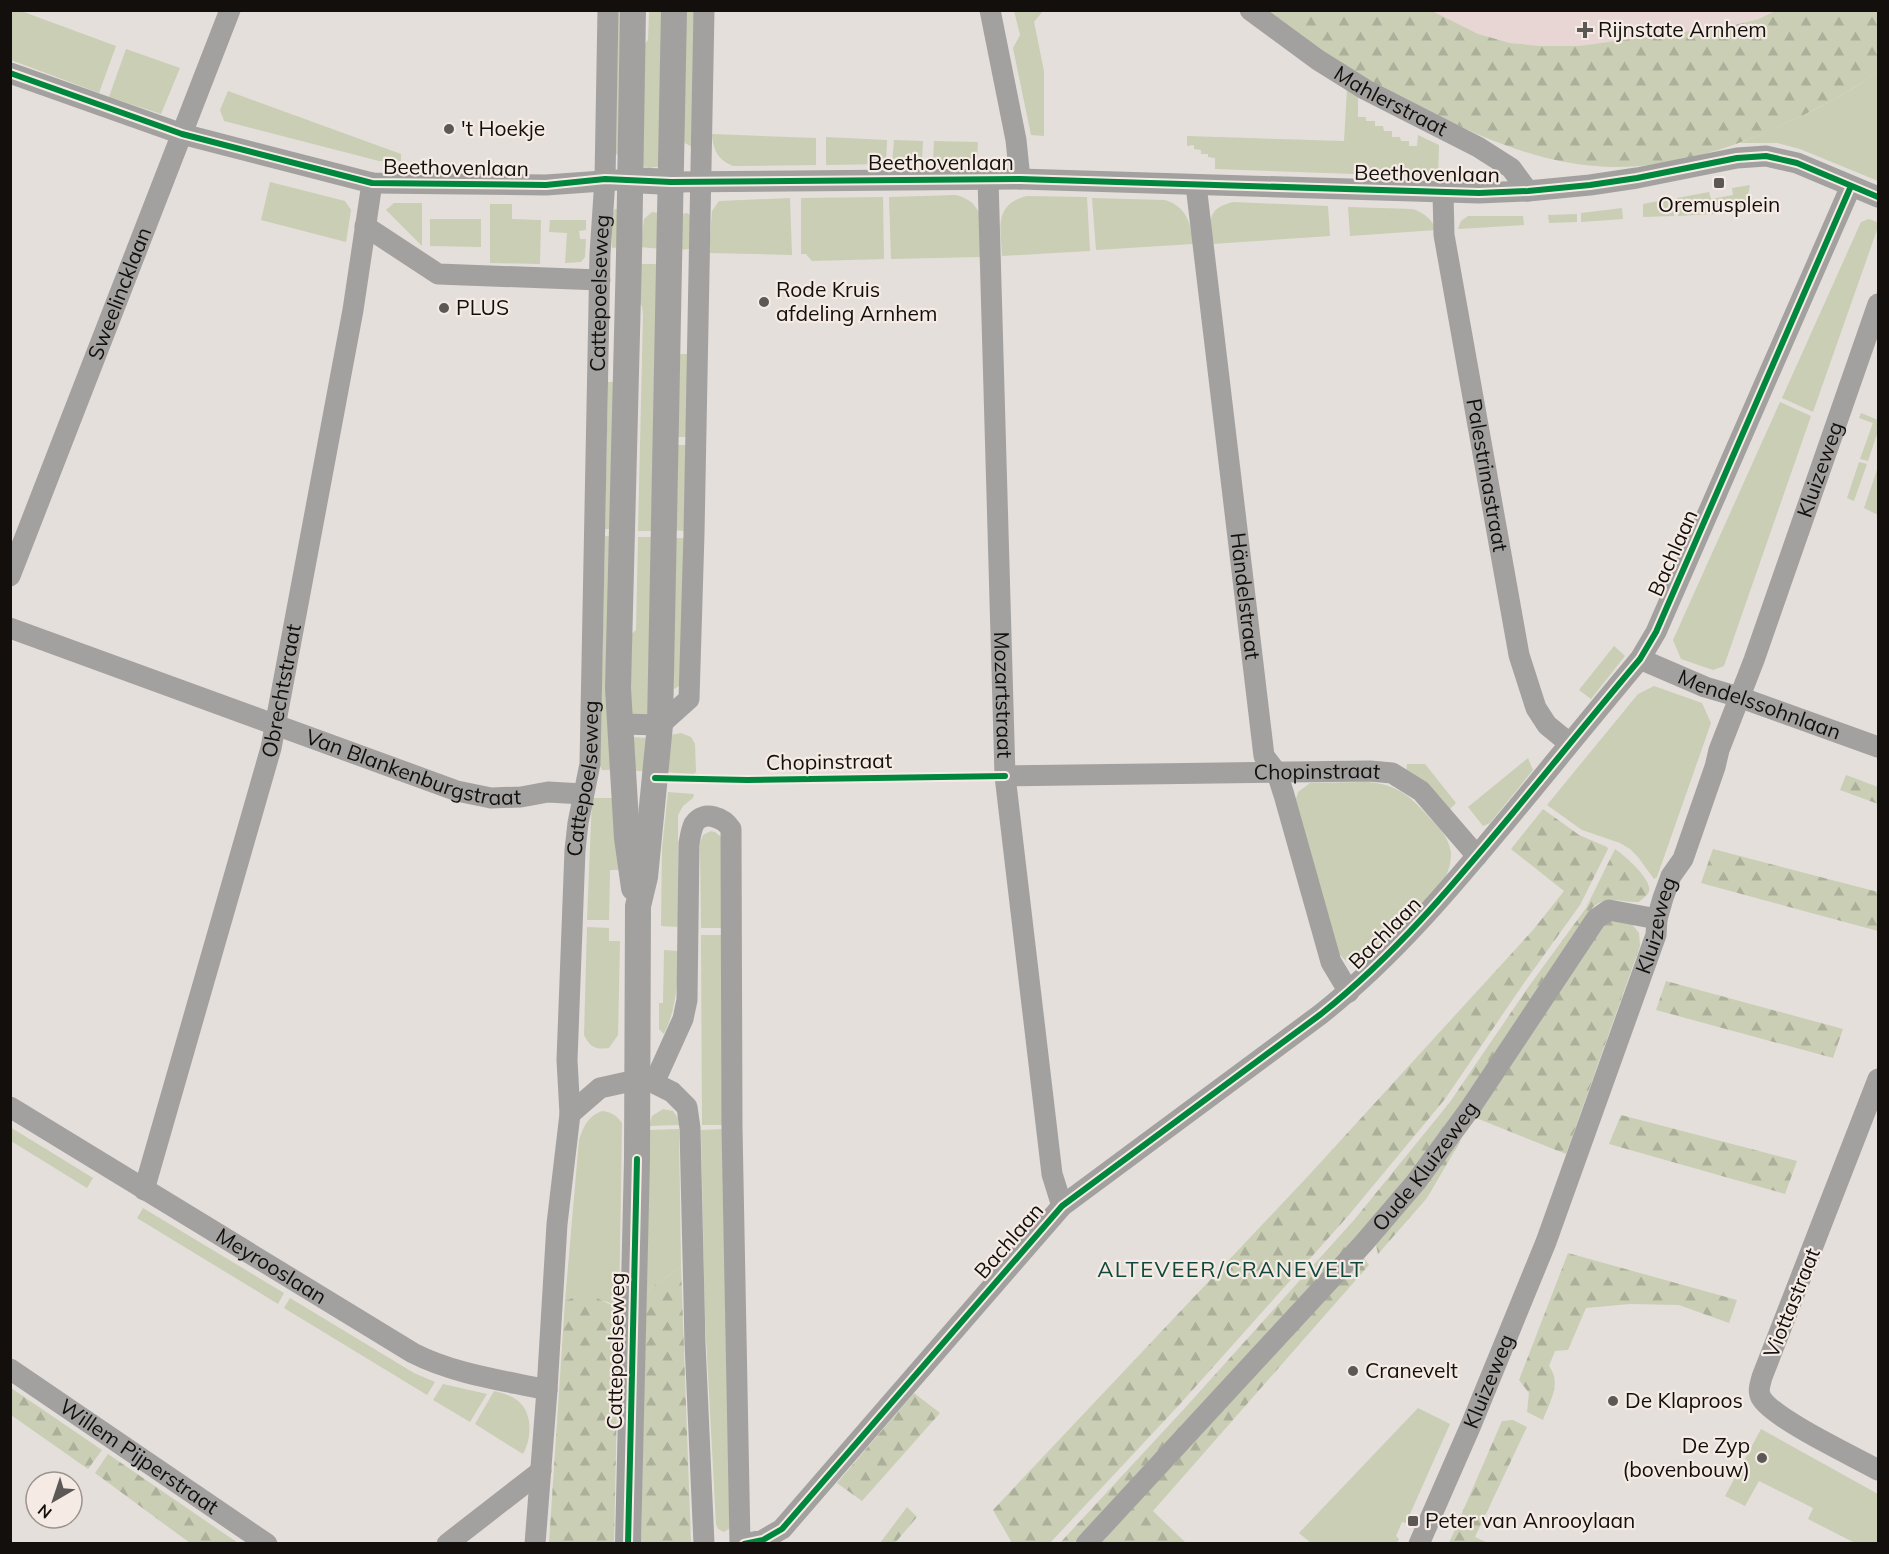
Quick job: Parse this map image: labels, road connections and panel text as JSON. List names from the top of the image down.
{
  "streets": {
    "street": [
      "Mahlerstraat",
      "Beethovenlaan",
      "Sweelincklaan",
      "Cattepoelseweg",
      "Kluizeweg",
      "Palestrinastraat",
      "Bachlaan",
      "Händelstraat",
      "Obrechtstraat",
      "Mozartstraat",
      "Mendelssohnlaan",
      "Chopinstraat",
      "Van Blankenburgstraat",
      "Oude Kluizeweg",
      "Meyrooslaan",
      "Viottastraat",
      "Willem Pijperstraat"
    ]
  },
  "crossings": [
    ["Mahlerstraat", "Beethovenlaan"],
    ["Beethovenlaan", "Sweelincklaan"],
    ["Beethovenlaan", "Cattepoelseweg"],
    ["Beethovenlaan", "Palestrinastraat"],
    ["Beethovenlaan", "Bachlaan"],
    ["Beethovenlaan", "Händelstraat"],
    ["Beethovenlaan", "Obrechtstraat"],
    ["Beethovenlaan", "Mozartstraat"],
    ["Cattepoelseweg", "Bachlaan"],
    ["Cattepoelseweg", "Van Blankenburgstraat"],
    ["Cattepoelseweg", "Meyrooslaan"],
    ["Kluizeweg", "Mendelssohnlaan"],
    ["Kluizeweg", "Oude Kluizeweg"],
    ["Palestrinastraat", "Bachlaan"],
    ["Bachlaan", "Händelstraat"],
    ["Bachlaan", "Mozartstraat"],
    ["Bachlaan", "Mendelssohnlaan"],
    ["Bachlaan", "Chopinstraat"],
    ["Händelstraat", "Chopinstraat"],
    ["Obrechtstraat", "Van Blankenburgstraat"],
    ["Obrechtstraat", "Meyrooslaan"],
    ["Mozartstraat", "Chopinstraat"]
  ],
  "districts": ["ALTEVEER/CRANEVELT"],
  "places": {
    "health": ["Rijnstate Arnhem"],
    "other": [
      "'t Hoekje",
      "Rode Kruis afdeling Arnhem",
      "PLUS",
      "Cranevelt",
      "De Klaproos",
      "De Zyp (bovenbouw)"
    ],
    "transit": ["Oremusplein", "Peter van Anrooylaan"]
  },
  "north": "bottom left"
}
